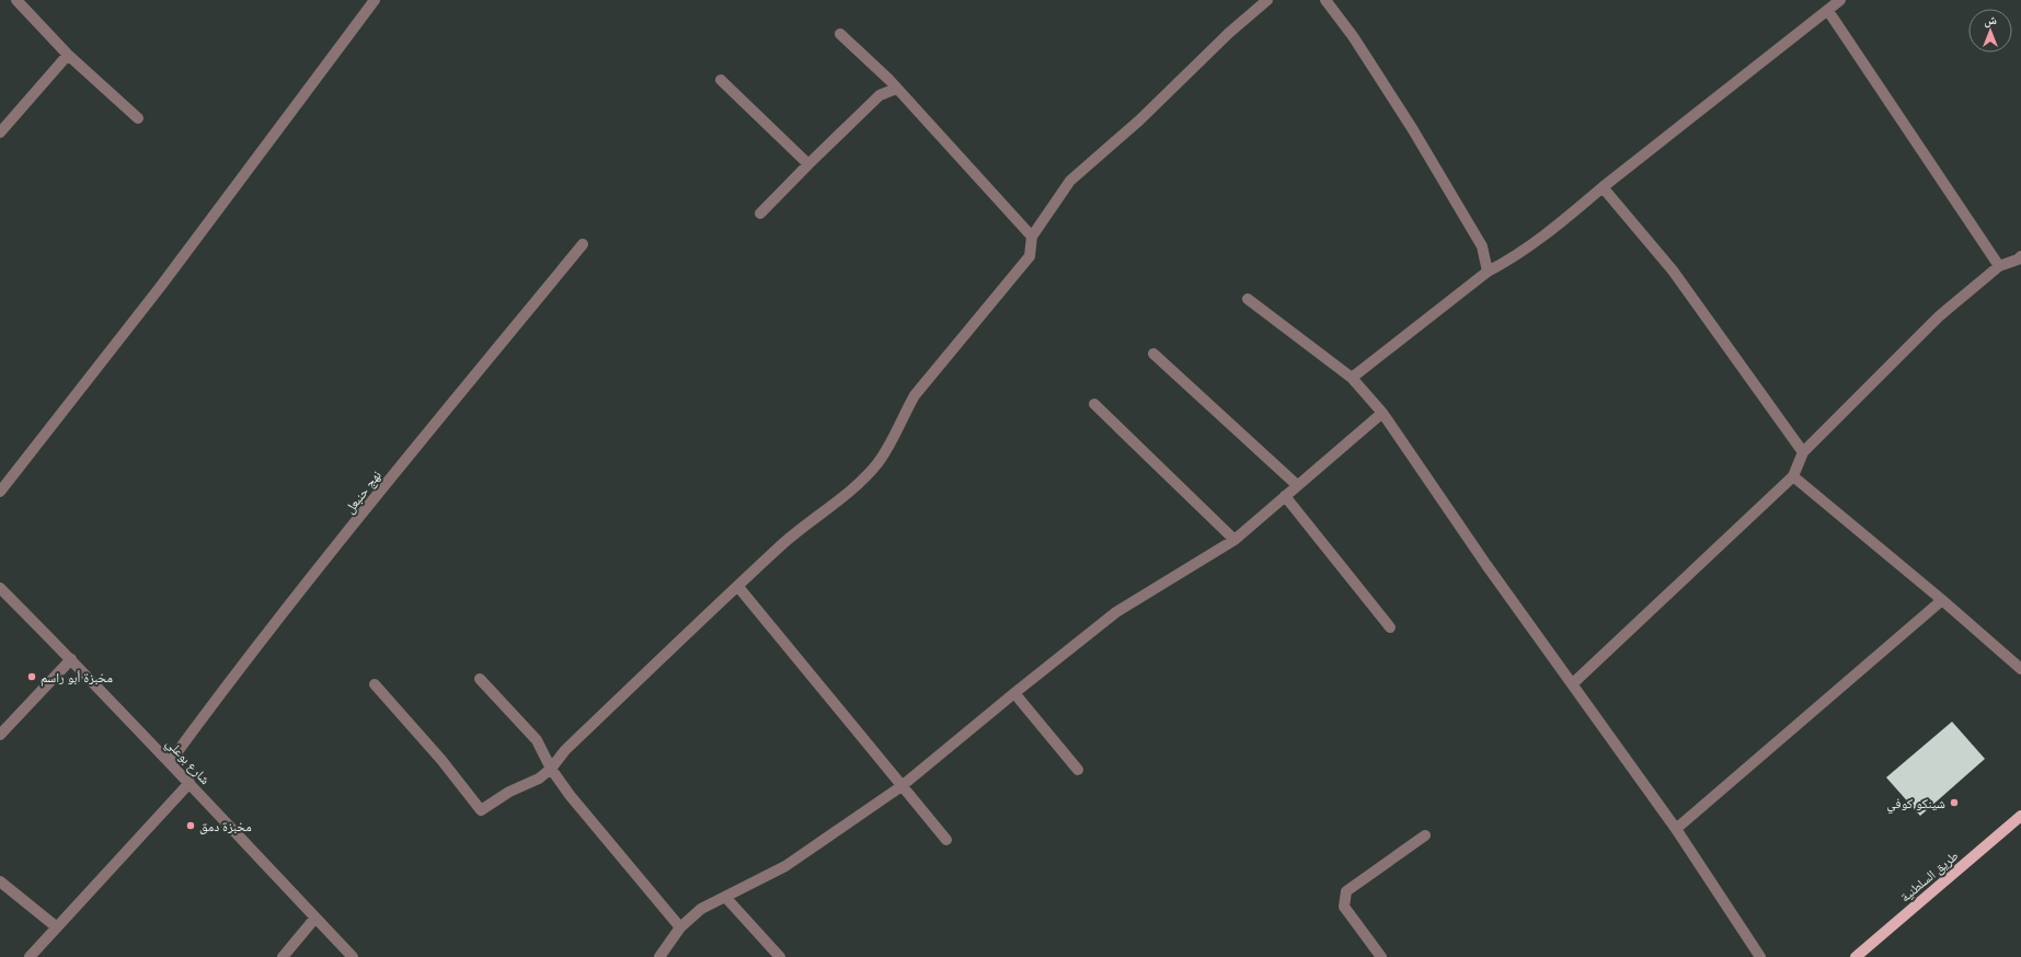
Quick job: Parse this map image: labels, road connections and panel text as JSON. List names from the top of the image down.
{
  "streets": {
    "main road": ["طريق السلطنية"],
    "street": ["نهج حنبعل", "شارع بوعلي"]
  },
  "crossings": [
    ["نهج حنبعل", "شارع بوعلي"]
  ],
  "places": ["مخبزة أبو راسم", "شينكو كوفي", "مخبزة دمق"],
  "north": "top"
}
